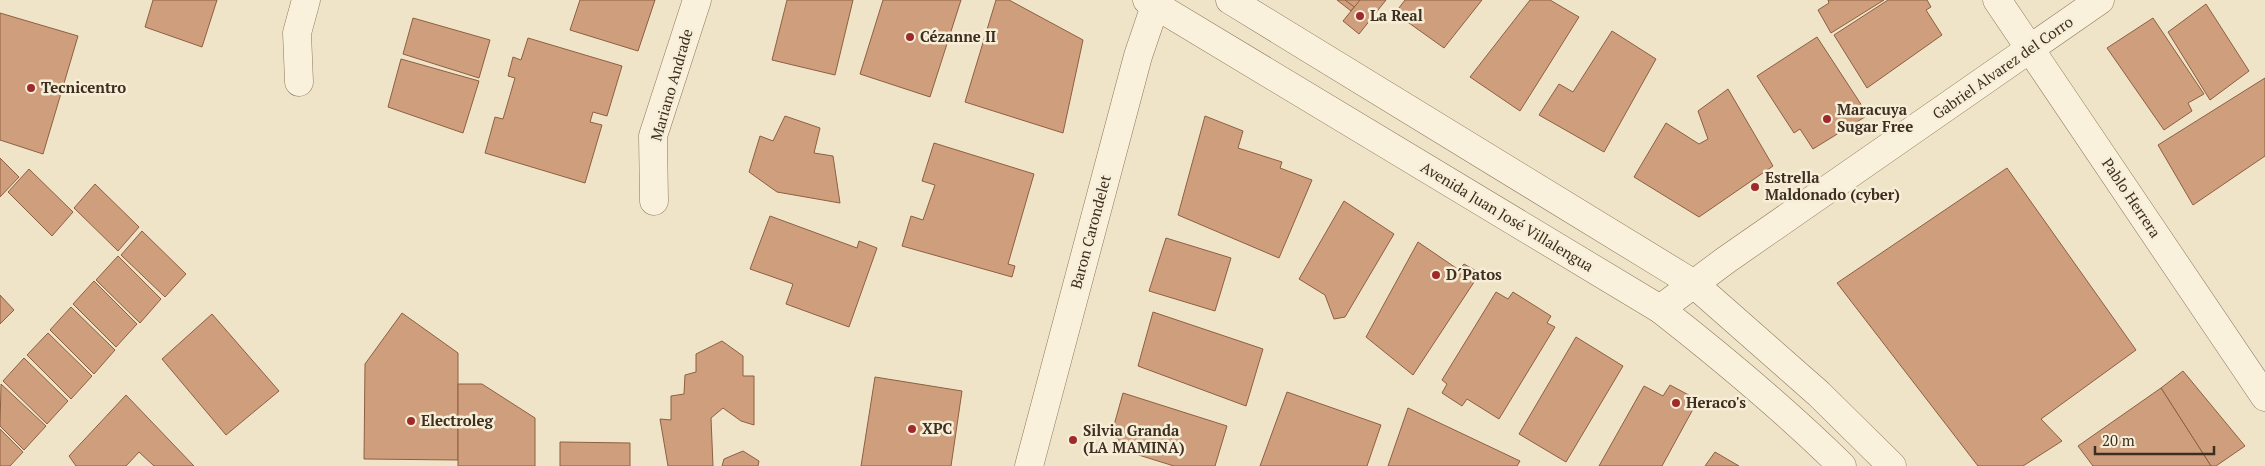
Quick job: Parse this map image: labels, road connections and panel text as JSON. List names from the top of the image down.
{
  "streets": {
    "street": [
      "Gabriel Alvarez del Corro",
      "Mariano Andrade",
      "Pablo Herrera",
      "Avenida Juan José Villalengua",
      "Baron Carondelet"
    ]
  },
  "crossings": [
    ["Gabriel Alvarez del Corro", "Pablo Herrera"],
    ["Gabriel Alvarez del Corro", "Avenida Juan José Villalengua"],
    ["Avenida Juan José Villalengua", "Baron Carondelet"]
  ],
  "places": [
    "La Real",
    "Cézanne II",
    "Tecnicentro",
    "Maracuya Sugar Free",
    "Estrella Maldonado (cyber)",
    "D´Patos",
    "Heraco's",
    "Electroleg",
    "XPC",
    "Silvia Granda (LA MAMINA)"
  ],
  "scale_bar": "20 m"
}
